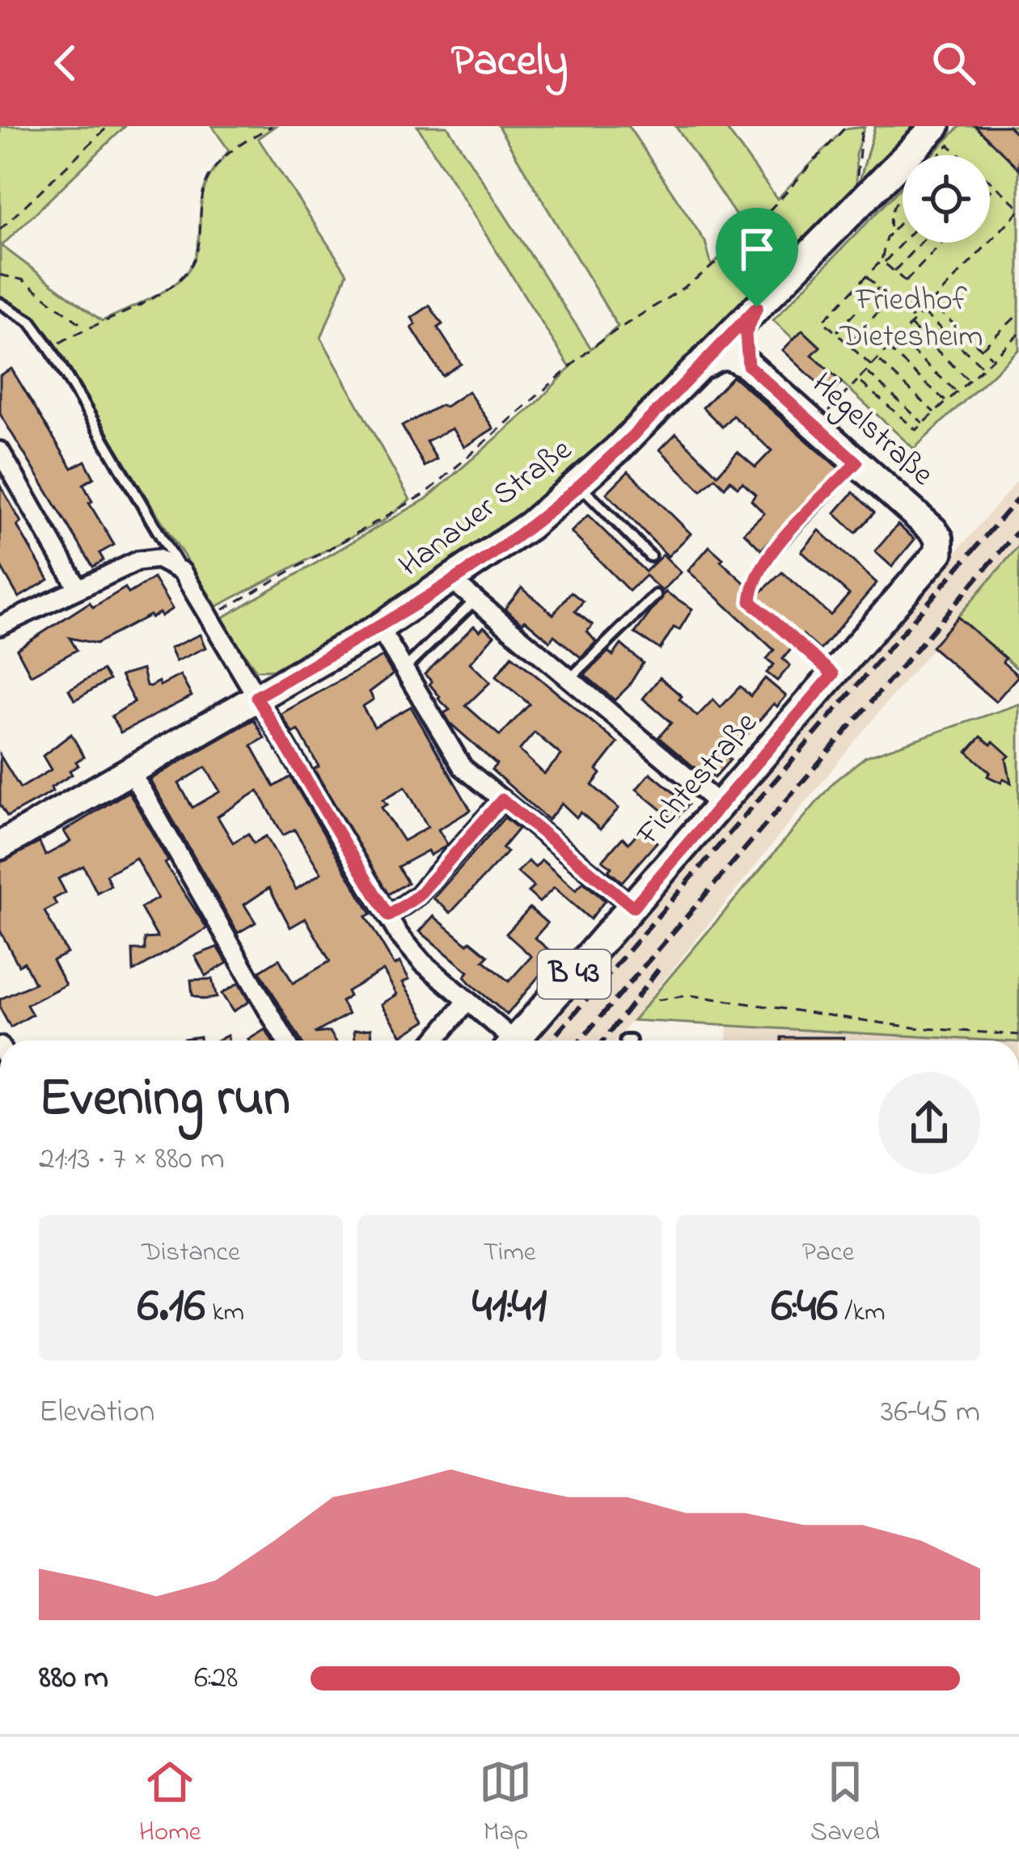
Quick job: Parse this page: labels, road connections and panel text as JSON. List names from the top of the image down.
{
  "streets": {
    "main road": [
      "Hegelstraße",
      "Hanauer Straße",
      "Fichtestraße",
      "B 43"
    ]
  },
  "crossings": [
    ["Hegelstraße", "Fichtestraße"]
  ],
  "parks": ["Friedhof Dietesheim"],
  "page": {
    "header": "Pacely",
    "heading": ["Evening run", "21:13 · 7 × 880 m"],
    "stats": [
      ["Distance", "6.16 km"],
      ["Time", "41:41"],
      ["Pace", "6:46 /km"]
    ],
    "chart": ["Elevation", "36–45 m"],
    "list": [
      {
        "name": "880 m",
        "note": "6:28"
      }
    ],
    "tabs": ["Home", "Map", "Saved"]
  }
}
